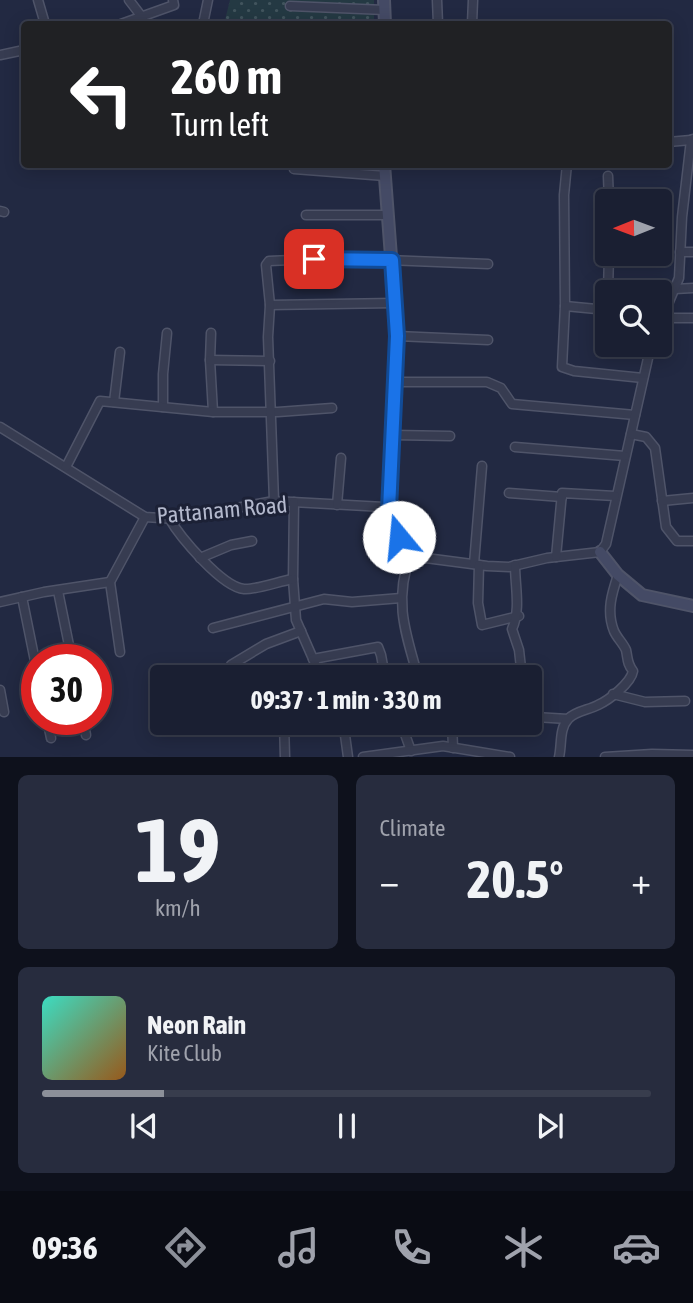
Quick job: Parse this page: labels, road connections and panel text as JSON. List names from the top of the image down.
{
  "streets": {
    "street": ["Pattanam Road"]
  },
  "north": "left",
  "page": {
    "turn": ["260 m", "Turn left"],
    "limit": "30",
    "trip": "09:37 · 1 min · 330 m",
    "tile": [
      ["19", "km/h"],
      "Climate"
    ],
    "heat": ["−", "20.5°", "+"],
    "song": ["Neon Rain", "Kite Club"],
    "tabs": "09:36"
  }
}
